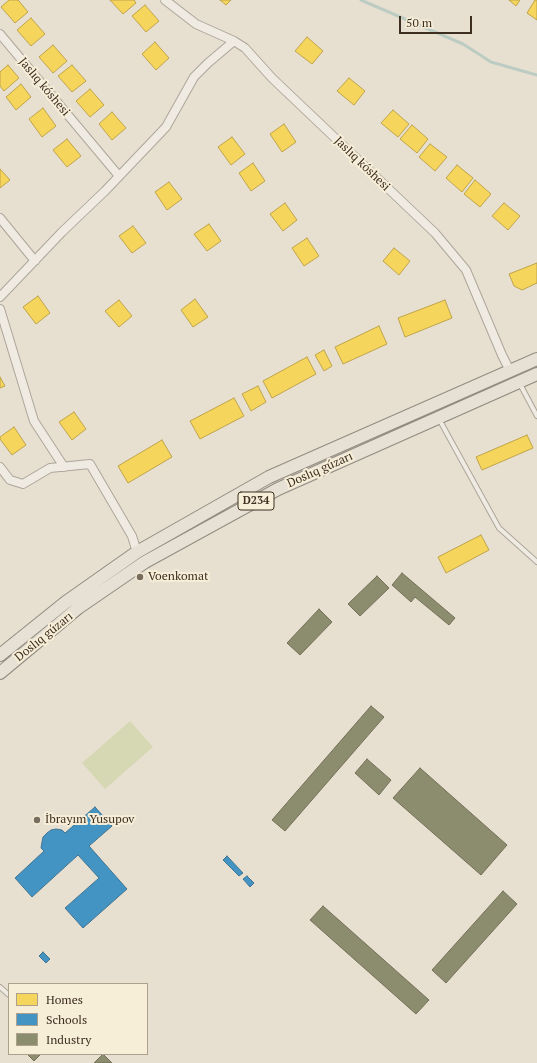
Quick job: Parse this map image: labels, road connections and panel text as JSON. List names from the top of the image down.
{
  "streets": {
    "main road": ["Doslıq gúzarı", "D234"],
    "street": ["Jaslıq kóshesi"]
  },
  "crossings": [
    ["Jaslıq kóshesi", "Doslıq gúzarı"]
  ],
  "places": ["Voenkomat", "İbrayım Yusupov"],
  "legend": ["Homes", "Schools", "Industry"],
  "scale_bar": "50 m"
}
